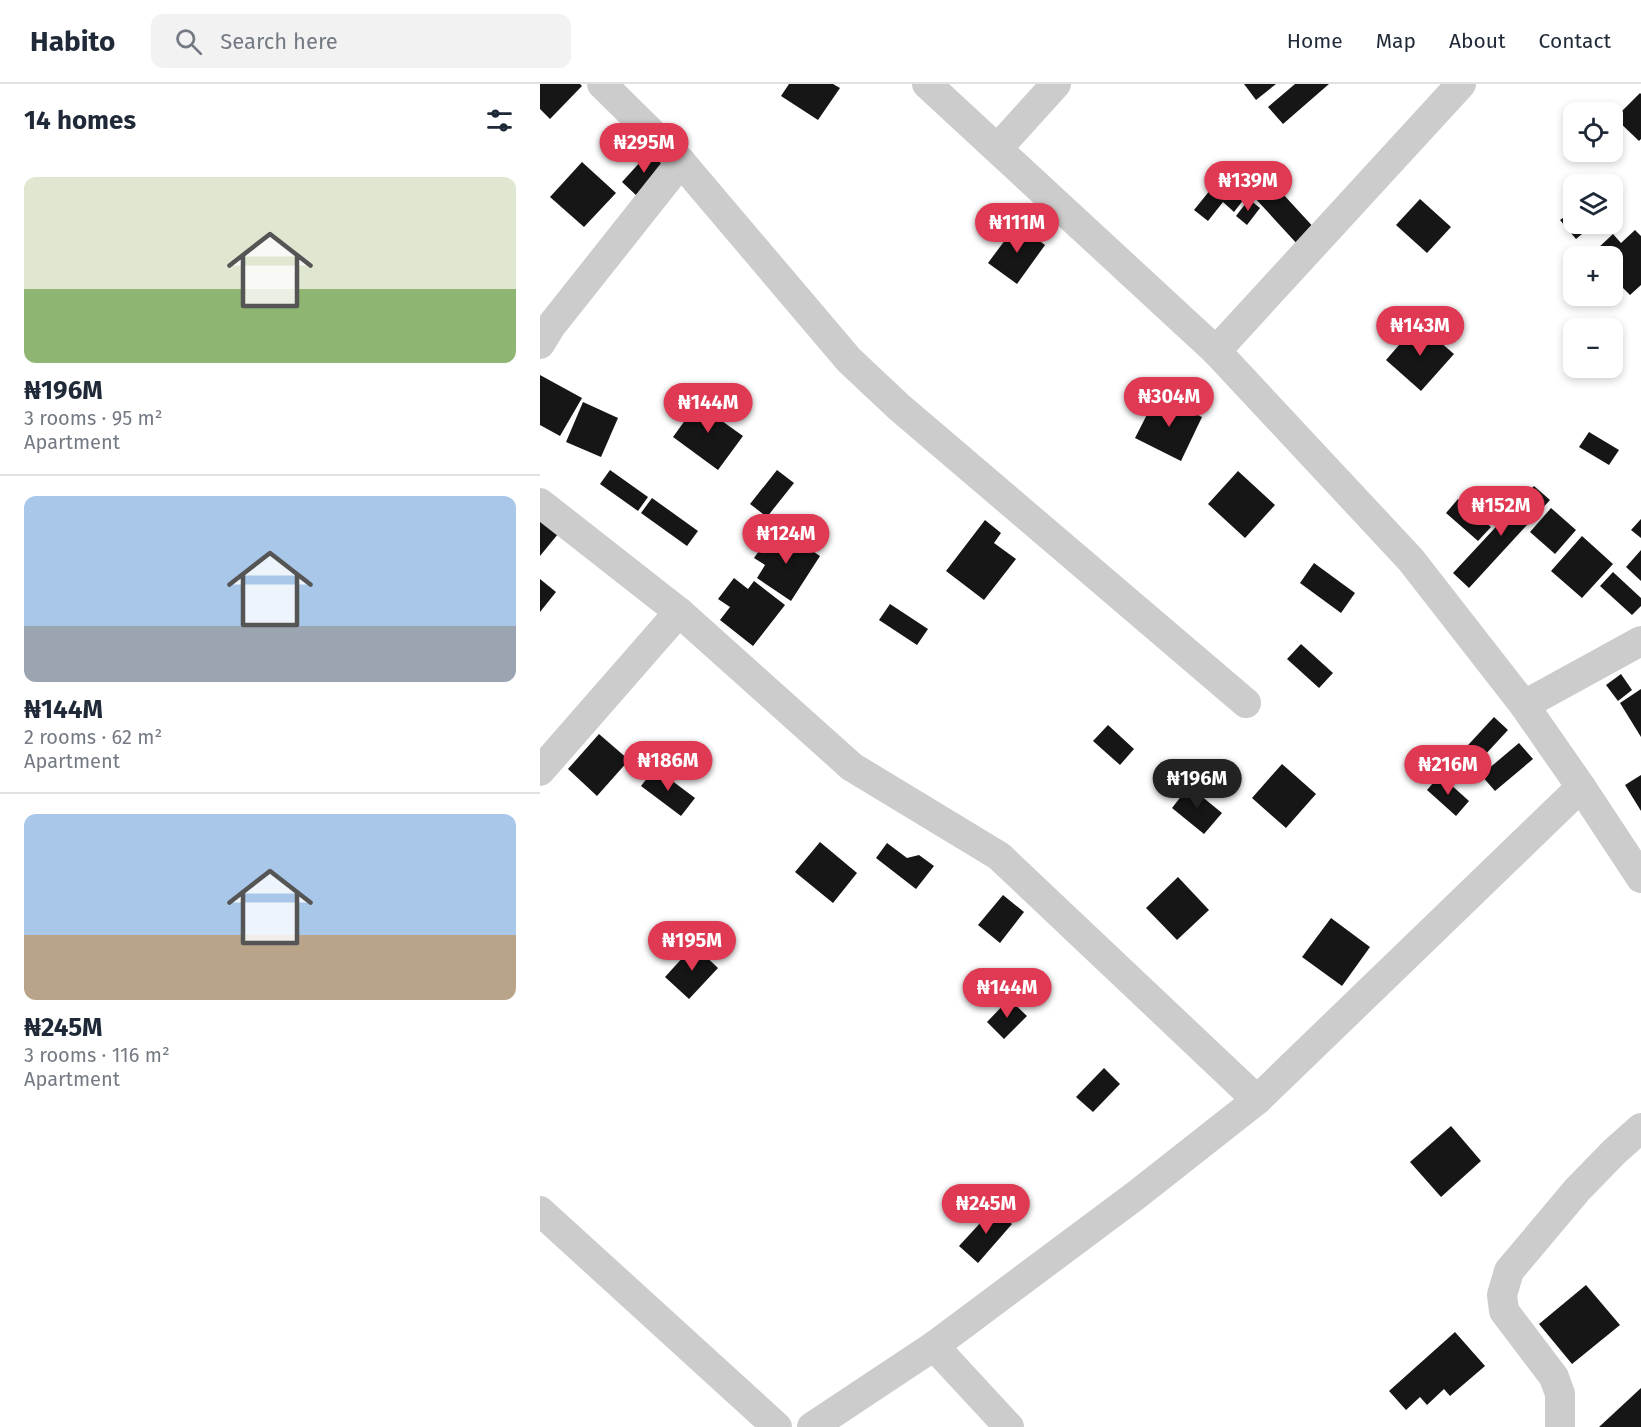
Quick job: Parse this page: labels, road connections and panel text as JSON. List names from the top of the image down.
{
  "page": {
    "header": "Habito",
    "search": "Search here",
    "nav": [
      "Home",
      "Map",
      "About",
      "Contact"
    ],
    "heading": "14 homes",
    "map_buttons": ["+", "−"],
    "price": [
      "₦295M",
      "₦139M",
      "₦111M",
      "₦143M",
      "₦304M",
      "₦144M",
      "₦152M",
      "₦124M",
      "₦186M",
      "₦216M",
      "₦196M",
      "₦195M",
      "₦144M",
      "₦245M"
    ],
    "list": [
      {
        "name": "₦196M",
        "note": "3 rooms · 95 m² · Apartment"
      },
      {
        "name": "₦144M",
        "note": "2 rooms · 62 m² · Apartment"
      },
      {
        "name": "₦245M",
        "note": "3 rooms · 116 m² · Apartment"
      }
    ]
  }
}
